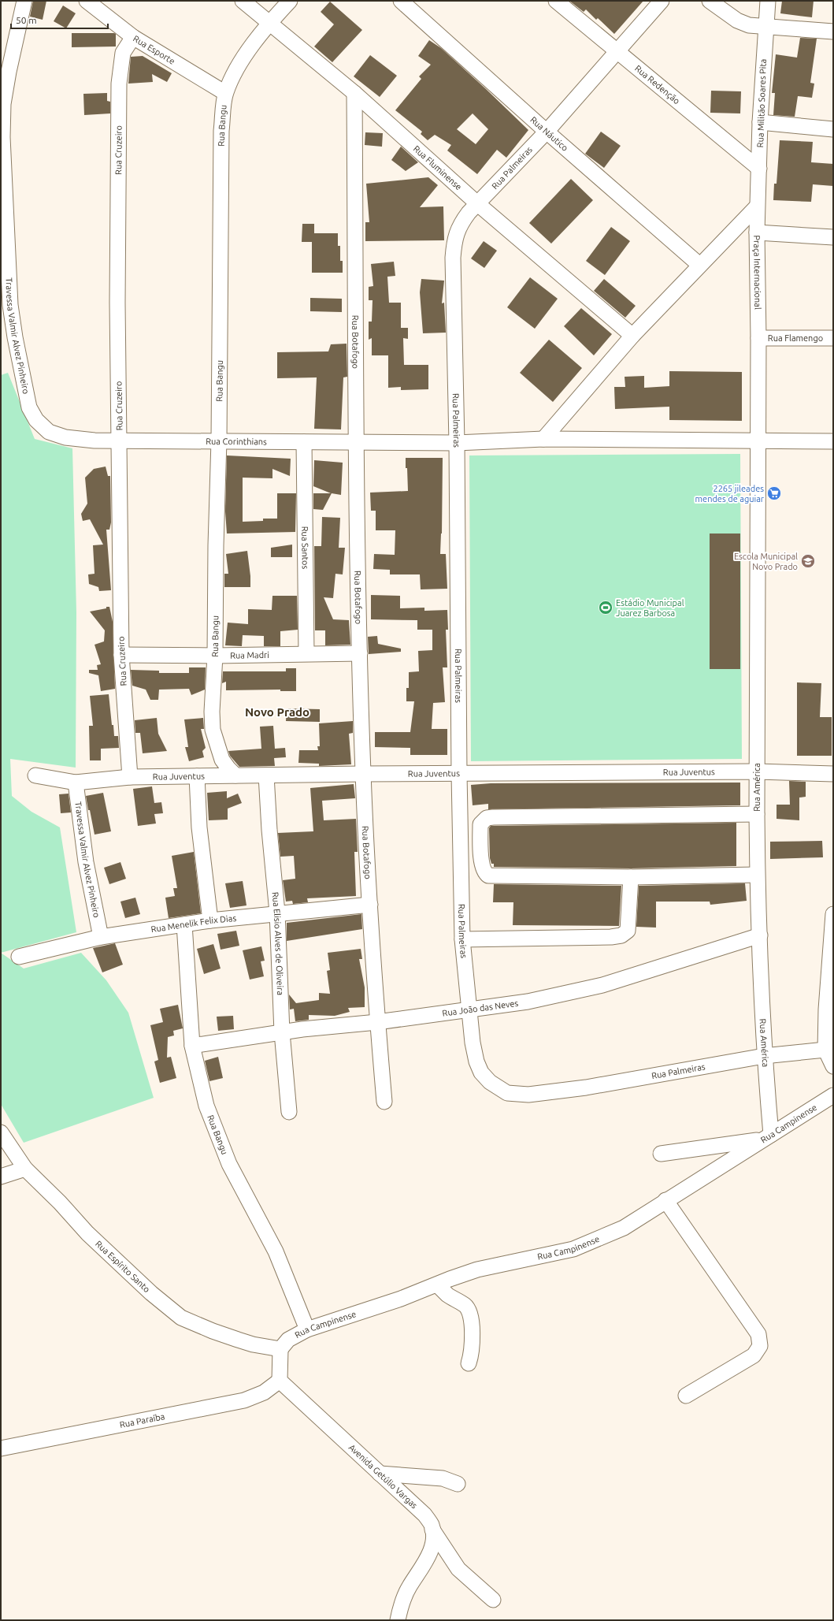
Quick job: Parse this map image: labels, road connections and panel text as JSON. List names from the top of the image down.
{
  "streets": {
    "street": [
      "Rua Esporte",
      "Rua Redenção",
      "Rua Militão Soares Pita",
      "Rua Bangu",
      "Rua Náutico",
      "Rua Cruzeiro",
      "Rua Fluminense",
      "Rua Palmeiras",
      "Praça Internacional",
      "Travessa Valmir Alvez Pinheiro",
      "Rua Flamengo",
      "Rua Botafogo",
      "Rua Corinthians",
      "Rua Santos",
      "Rua Madri",
      "Rua Juventus",
      "Rua América",
      "Rua Menelik Felix Dias",
      "Rua Elisio Alves de Oliveira",
      "Rua João das Neves",
      "Rua Campinense",
      "Rua Espírito Santo",
      "Rua Paraíba",
      "Avenida Getúlio Vargas"
    ]
  },
  "crossings": [
    ["Rua Esporte", "Rua Bangu"],
    ["Rua Esporte", "Rua Cruzeiro"],
    ["Rua Redenção", "Rua Militão Soares Pita"],
    ["Rua Redenção", "Rua Palmeiras"],
    ["Rua Militão Soares Pita", "Praça Internacional"],
    ["Rua Bangu", "Rua Fluminense"],
    ["Rua Bangu", "Rua Corinthians"],
    ["Rua Bangu", "Rua Madri"],
    ["Rua Bangu", "Rua Juventus"],
    ["Rua Bangu", "Rua Menelik Felix Dias"],
    ["Rua Bangu", "Rua João das Neves"],
    ["Rua Bangu", "Rua Campinense"],
    ["Rua Náutico", "Rua Palmeiras"],
    ["Rua Cruzeiro", "Rua Corinthians"],
    ["Rua Cruzeiro", "Rua Madri"],
    ["Rua Cruzeiro", "Rua Juventus"],
    ["Rua Fluminense", "Rua Palmeiras"],
    ["Rua Fluminense", "Rua Botafogo"],
    ["Rua Palmeiras", "Rua Corinthians"],
    ["Rua Palmeiras", "Rua Juventus"],
    ["Rua Palmeiras", "Rua América"],
    ["Rua Palmeiras", "Rua João das Neves"],
    ["Praça Internacional", "Rua Flamengo"],
    ["Praça Internacional", "Rua América"],
    ["Travessa Valmir Alvez Pinheiro", "Rua Corinthians"],
    ["Travessa Valmir Alvez Pinheiro", "Rua Juventus"],
    ["Travessa Valmir Alvez Pinheiro", "Rua Menelik Felix Dias"],
    ["Rua Botafogo", "Rua Corinthians"],
    ["Rua Botafogo", "Rua Madri"],
    ["Rua Botafogo", "Rua Juventus"],
    ["Rua Botafogo", "Rua Menelik Felix Dias"],
    ["Rua Botafogo", "Rua João das Neves"],
    ["Rua Corinthians", "Rua Santos"],
    ["Rua Santos", "Rua Madri"],
    ["Rua Juventus", "Rua América"],
    ["Rua Juventus", "Rua Elisio Alves de Oliveira"],
    ["Rua América", "Rua João das Neves"],
    ["Rua América", "Rua Campinense"],
    ["Rua Menelik Felix Dias", "Rua Elisio Alves de Oliveira"],
    ["Rua Elisio Alves de Oliveira", "Rua João das Neves"],
    ["Rua Campinense", "Rua Espírito Santo"],
    ["Rua Paraíba", "Avenida Getúlio Vargas"]
  ],
  "districts": ["Novo Prado"],
  "places": {
    "supermarket": ["2265 jileades mendes de aguiar"],
    "school or university": ["Escola Municipal Novo Prado"],
    "sports": ["Estádio Municipal Juarez Barbosa"]
  },
  "scale_bar": "50 m"
}
